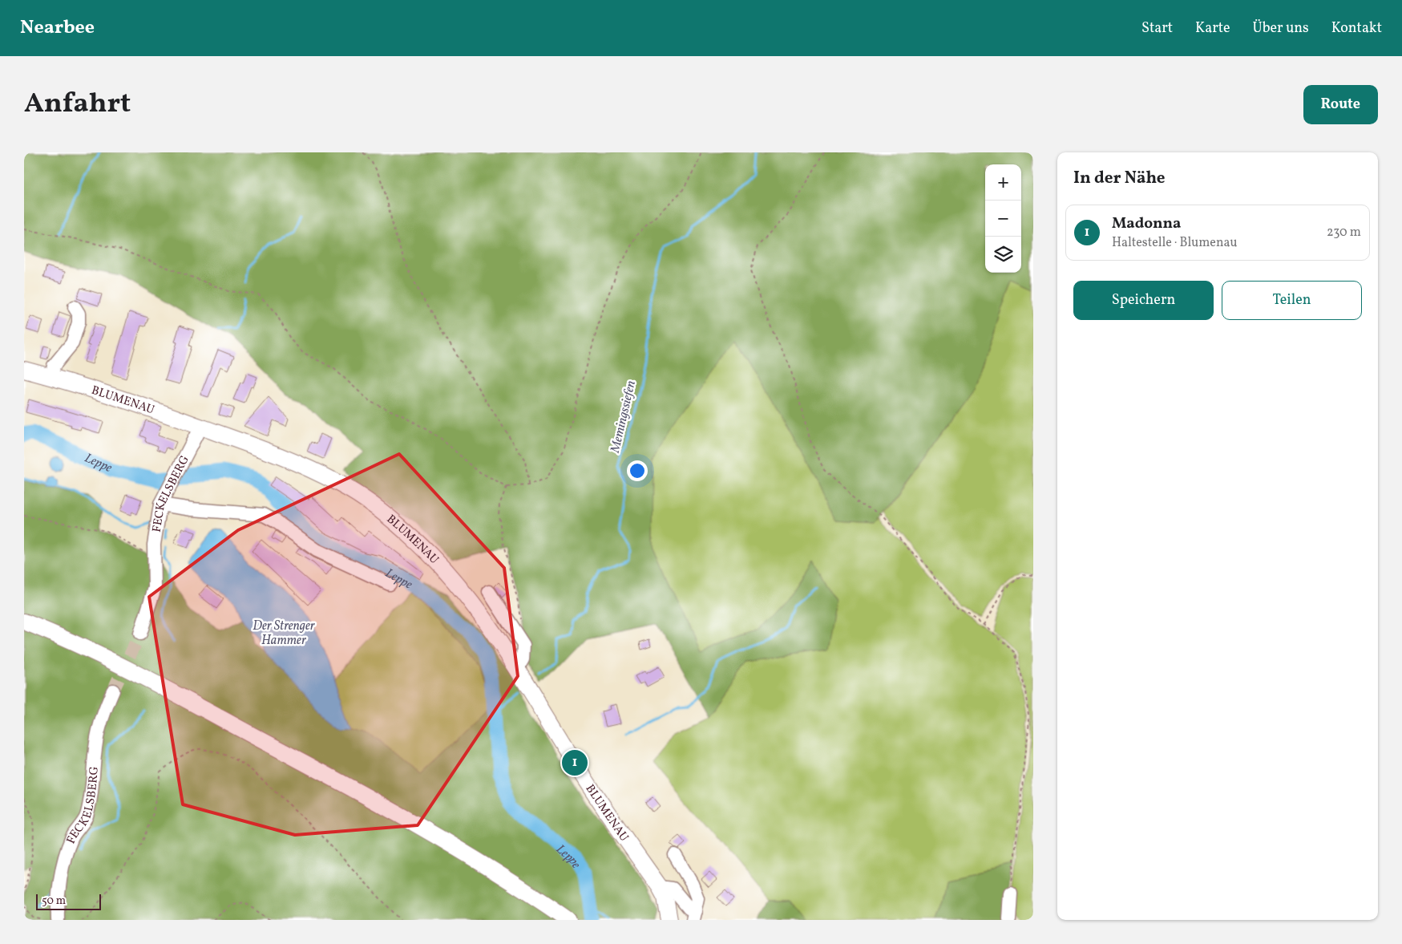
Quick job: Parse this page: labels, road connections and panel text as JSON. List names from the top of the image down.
{
  "streets": {
    "main road": ["BLUMENAU"],
    "street": ["FECKELSBERG"]
  },
  "crossings": [
    ["BLUMENAU", "FECKELSBERG"]
  ],
  "water": ["Memingssiefen", "Leppe", "Der Strenger Hammer"],
  "scale_bar": "50 m",
  "page": {
    "header": "Nearbee",
    "nav": [
      "Start",
      "Karte",
      "Über uns",
      "Kontakt"
    ],
    "title": "Anfahrt",
    "buttons": [
      "Route",
      ["Speichern", "Teilen"]
    ],
    "heading": "In der Nähe",
    "map_buttons": ["+", "−"],
    "list": [
      {
        "mark": "1",
        "name": "Madonna",
        "note": "Haltestelle · Blumenau",
        "value": "230 m"
      }
    ],
    "pins": "1",
    "scale": "50 m"
  }
}
